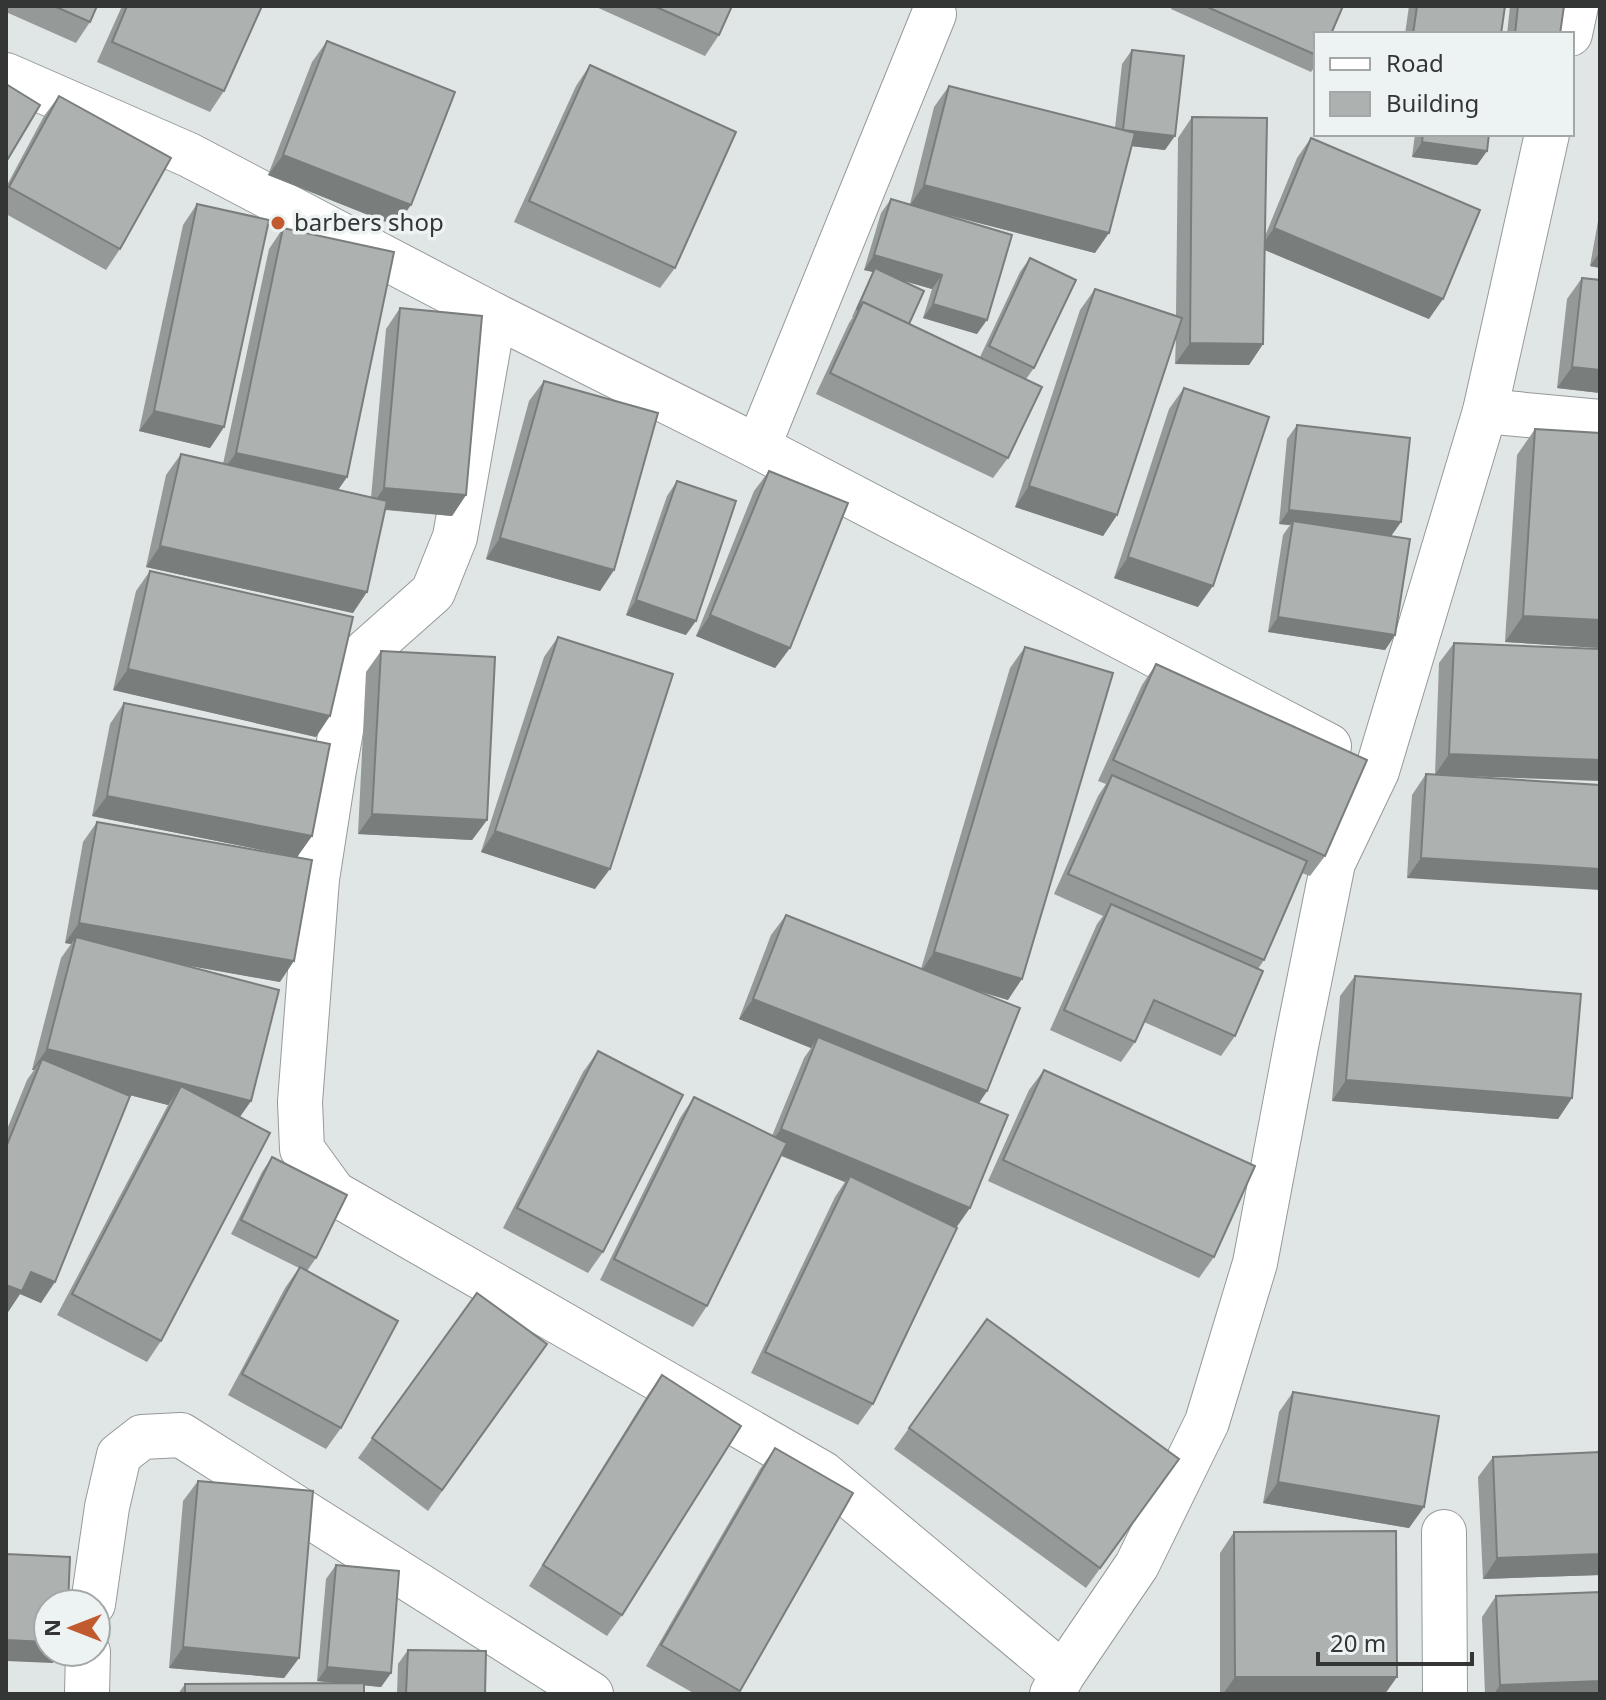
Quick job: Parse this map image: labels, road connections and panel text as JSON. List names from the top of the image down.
{
  "places": ["barbers shop"],
  "legend": ["Road", "Building"],
  "scale_bar": "20 m",
  "north": "left"
}
